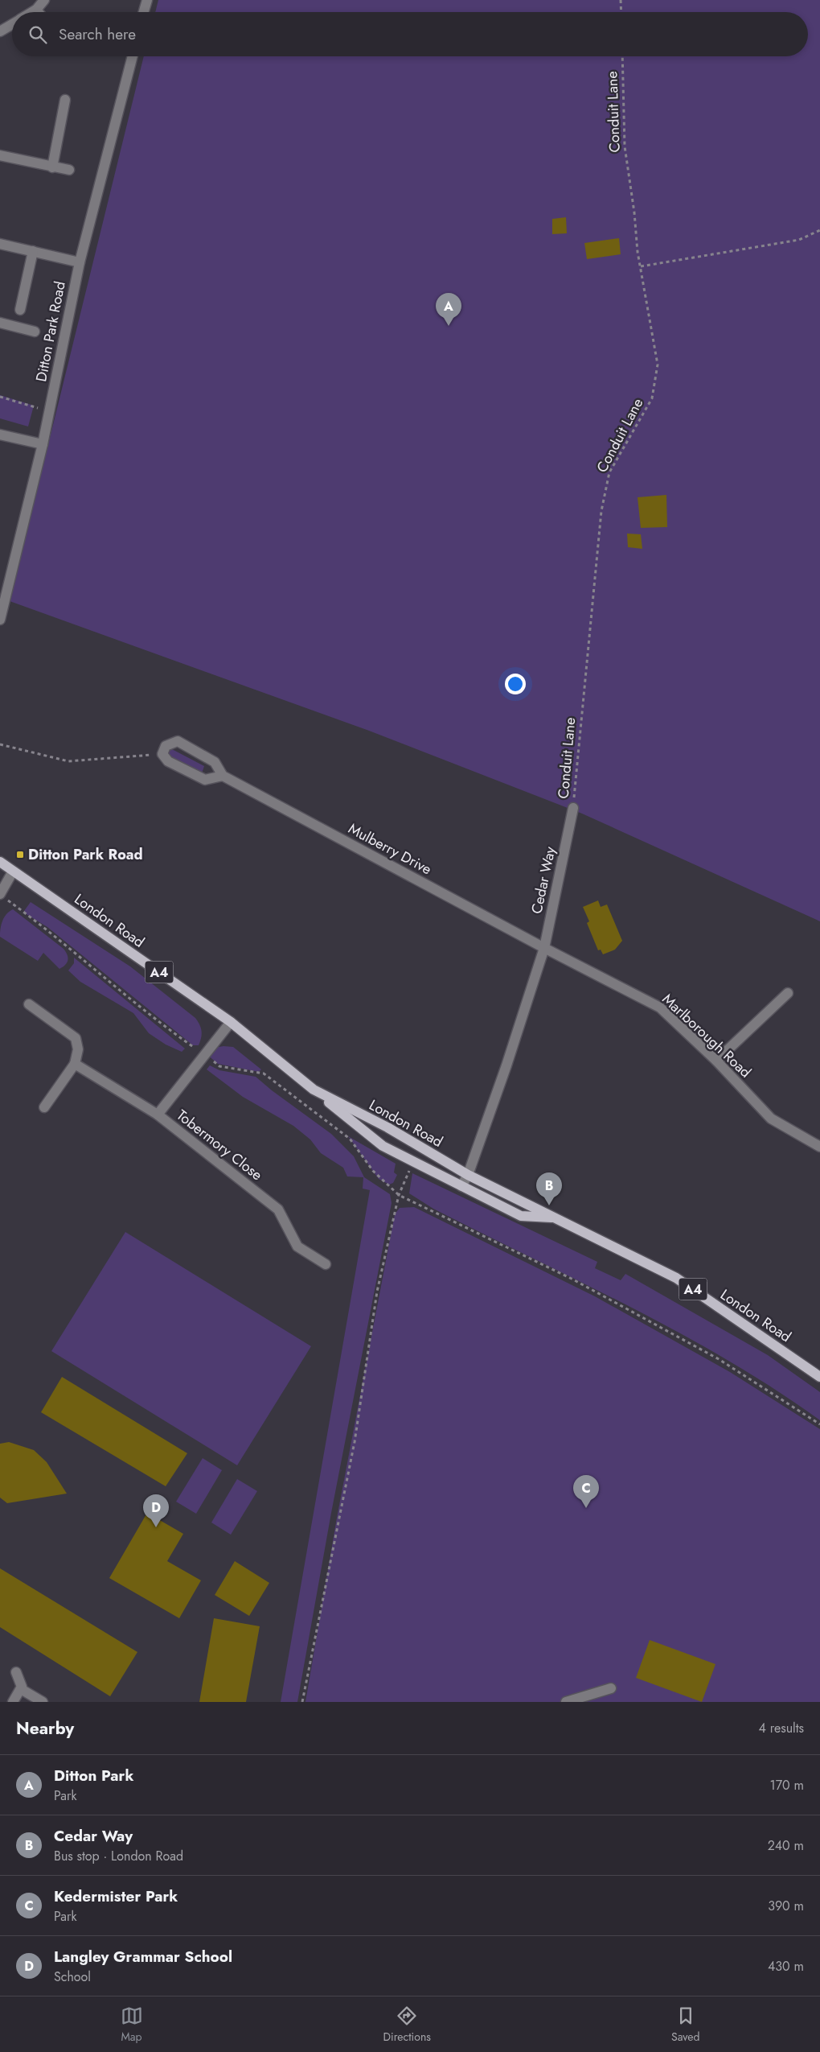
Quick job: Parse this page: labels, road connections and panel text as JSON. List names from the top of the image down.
{
  "streets": {
    "main road": ["London Road", "A4"],
    "street": [
      "Ditton Park Road",
      "Mulberry Drive",
      "Cedar Way",
      "Marlborough Road",
      "Tobermory Close"
    ],
    "path": ["Conduit Lane"]
  },
  "crossings": [
    ["Conduit Lane", "Cedar Way"],
    ["Mulberry Drive", "Cedar Way"],
    ["Mulberry Drive", "Marlborough Road"],
    ["Cedar Way", "London Road"],
    ["Cedar Way", "Marlborough Road"],
    ["London Road", "Tobermory Close"]
  ],
  "places": {
    "transit": ["Ditton Park Road"]
  },
  "page": {
    "search": "Search here",
    "pins": [
      "A",
      "B",
      "C",
      "D"
    ],
    "heading": ["Nearby", "4 results"],
    "list": [
      {
        "mark": "A",
        "name": "Ditton Park",
        "note": "Park",
        "value": "170 m"
      },
      {
        "mark": "B",
        "name": "Cedar Way",
        "note": "Bus stop · London Road",
        "value": "240 m"
      },
      {
        "mark": "C",
        "name": "Kedermister Park",
        "note": "Park",
        "value": "390 m"
      },
      {
        "mark": "D",
        "name": "Langley Grammar School",
        "note": "School",
        "value": "430 m"
      }
    ],
    "nav": ["Map", "Directions", "Saved"]
  }
}
